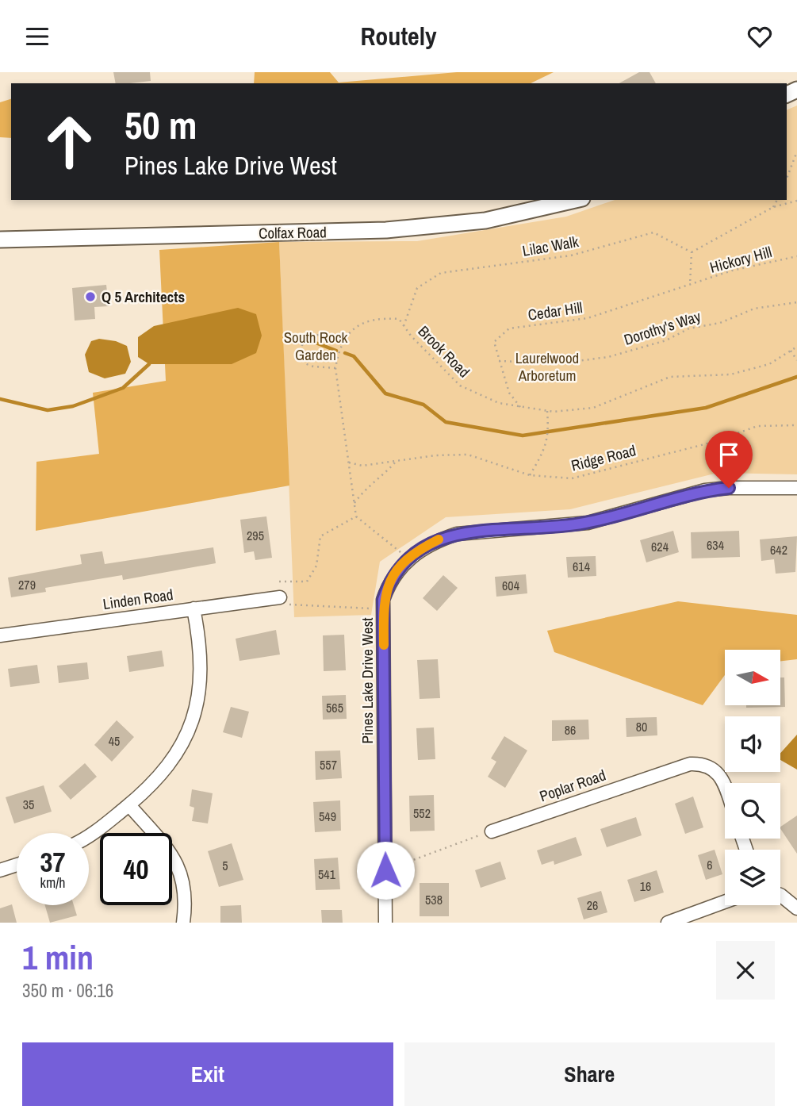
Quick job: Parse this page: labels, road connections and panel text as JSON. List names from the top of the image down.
{
  "streets": {
    "main road": ["Colfax Road"],
    "street": ["Linden Road", "Pines Lake Drive West", "Poplar Road"],
    "path": [
      "Lilac Walk",
      "Hickory Hill",
      "Cedar Hill",
      "Dorothy's Way",
      "Brook Road",
      "Ridge Road"
    ]
  },
  "crossings": [
    ["Lilac Walk", "Brook Road"],
    ["Hickory Hill", "Cedar Hill"],
    ["Cedar Hill", "Dorothy's Way"],
    ["Cedar Hill", "Brook Road"],
    ["Brook Road", "Ridge Road"]
  ],
  "parks": ["South Rock Garden", "Laurelwood Arboretum"],
  "places": ["Q 5 Architects"],
  "house_numbers": [
    "295",
    "634",
    "624",
    "642",
    "614",
    "279",
    "604",
    "565",
    "80",
    "86",
    "45",
    "557",
    "35",
    "552",
    "549",
    "6",
    "5",
    "541",
    "16",
    "538",
    "26"
  ],
  "north": "right",
  "page": {
    "header": "Routely",
    "turn": ["50 m", "Pines Lake Drive West"],
    "speed": "37 km/h",
    "limit": "40",
    "heading": ["1 min", "350 m · 06:16"],
    "buttons": ["Exit", "Share"]
  }
}
